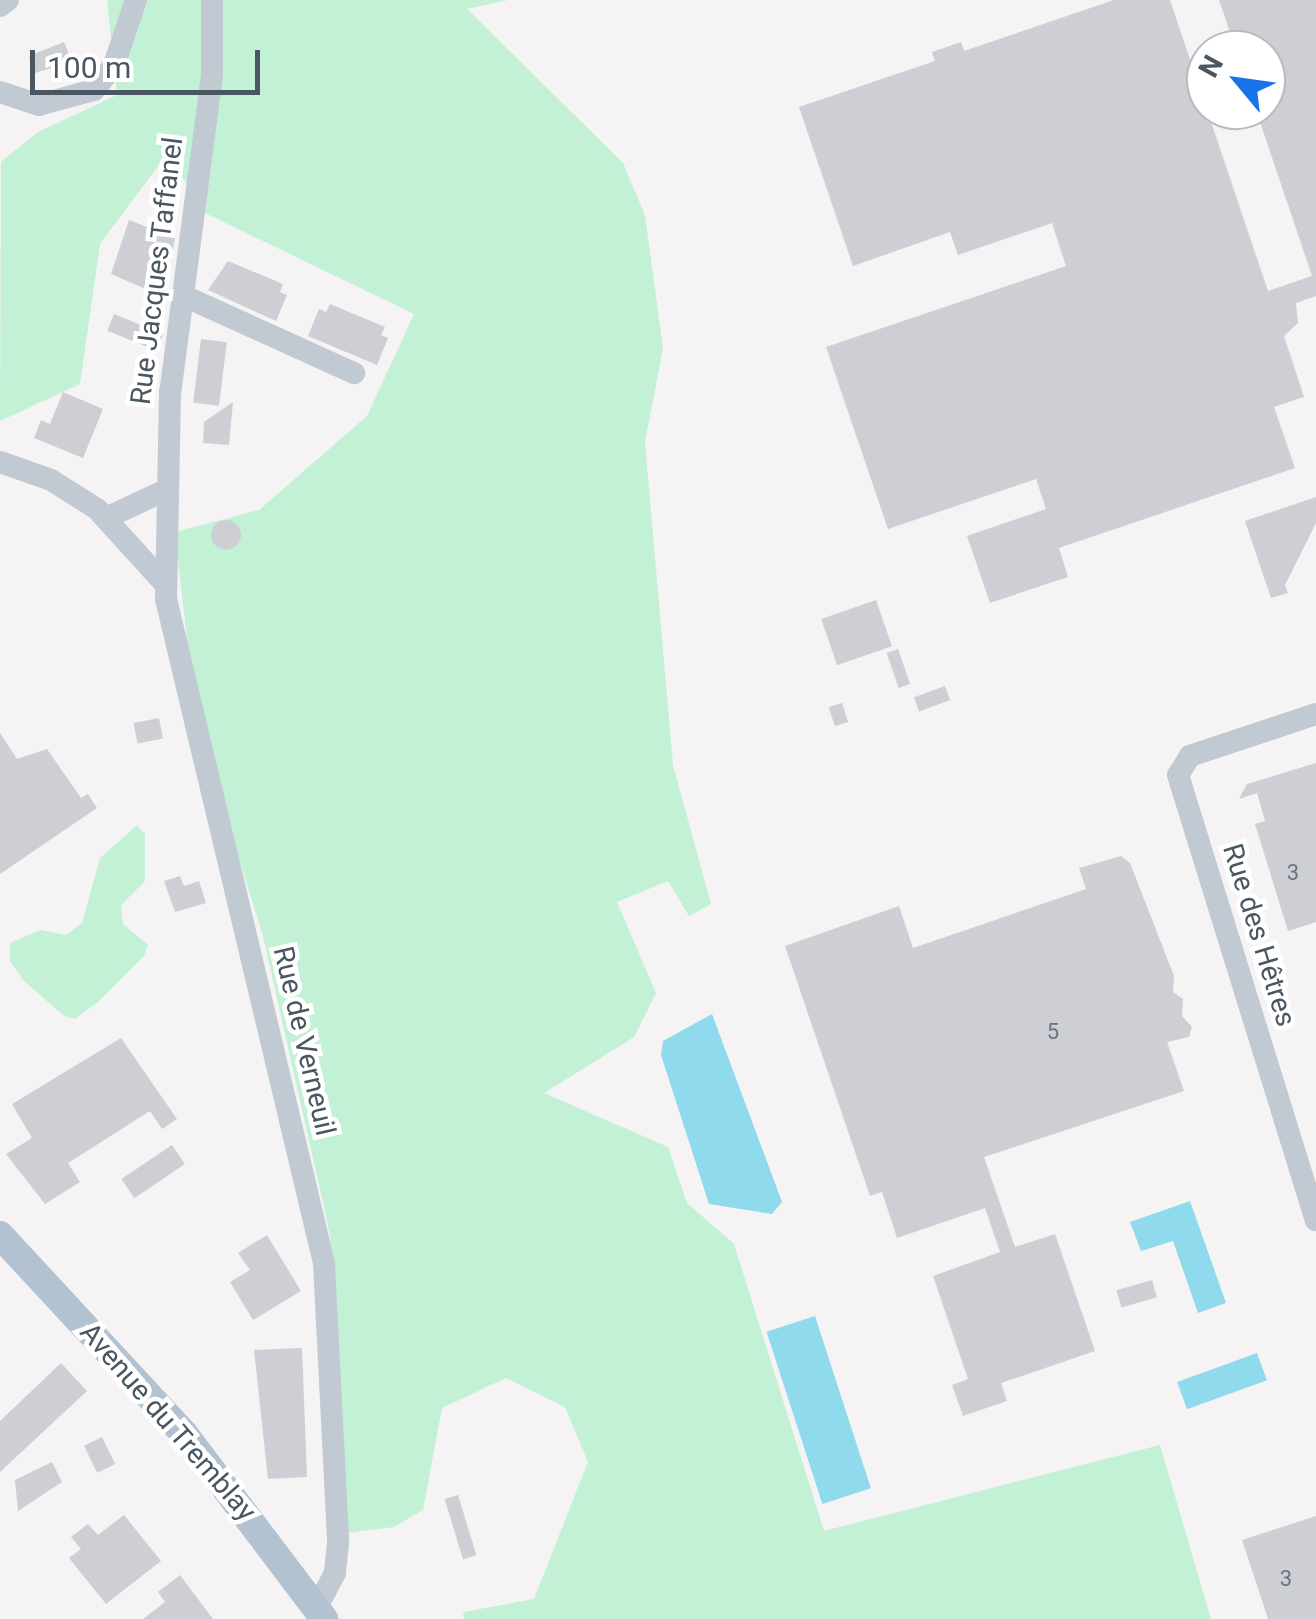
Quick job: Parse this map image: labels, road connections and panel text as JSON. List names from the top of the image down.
{
  "streets": {
    "main road": ["Avenue du Tremblay"],
    "street": ["Rue Jacques Taffanel", "Rue des Hêtres", "Rue de Verneuil"]
  },
  "crossings": [
    ["Rue Jacques Taffanel", "Rue de Verneuil"],
    ["Rue de Verneuil", "Avenue du Tremblay"]
  ],
  "house_numbers": ["3", "5", "3"],
  "scale_bar": "100 m",
  "north": "top left"
}
